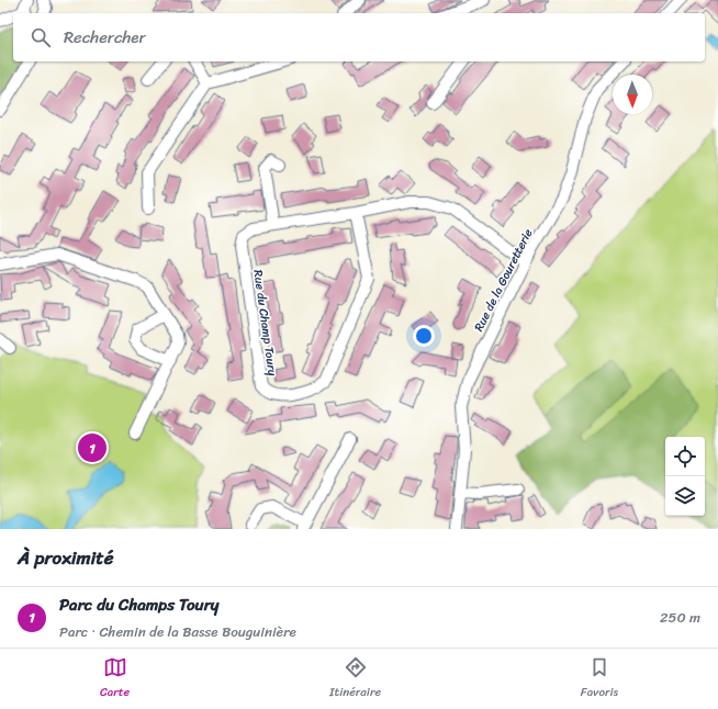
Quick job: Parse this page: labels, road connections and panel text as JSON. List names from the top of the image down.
{
  "streets": {
    "street": ["Rue de la Gouretterie", "Rue du Champ Toury"]
  },
  "crossings": [
    ["Rue de la Gouretterie", "Rue du Champ Toury"]
  ],
  "north": "bottom",
  "page": {
    "search": "Rechercher",
    "pins": "1",
    "heading": "À proximité",
    "list": [
      {
        "mark": "1",
        "name": "Parc du Champs Toury",
        "note": "Parc · Chemin de la Basse Bouguinière",
        "value": "250 m"
      }
    ],
    "nav": ["Carte", "Itinéraire", "Favoris"]
  }
}
